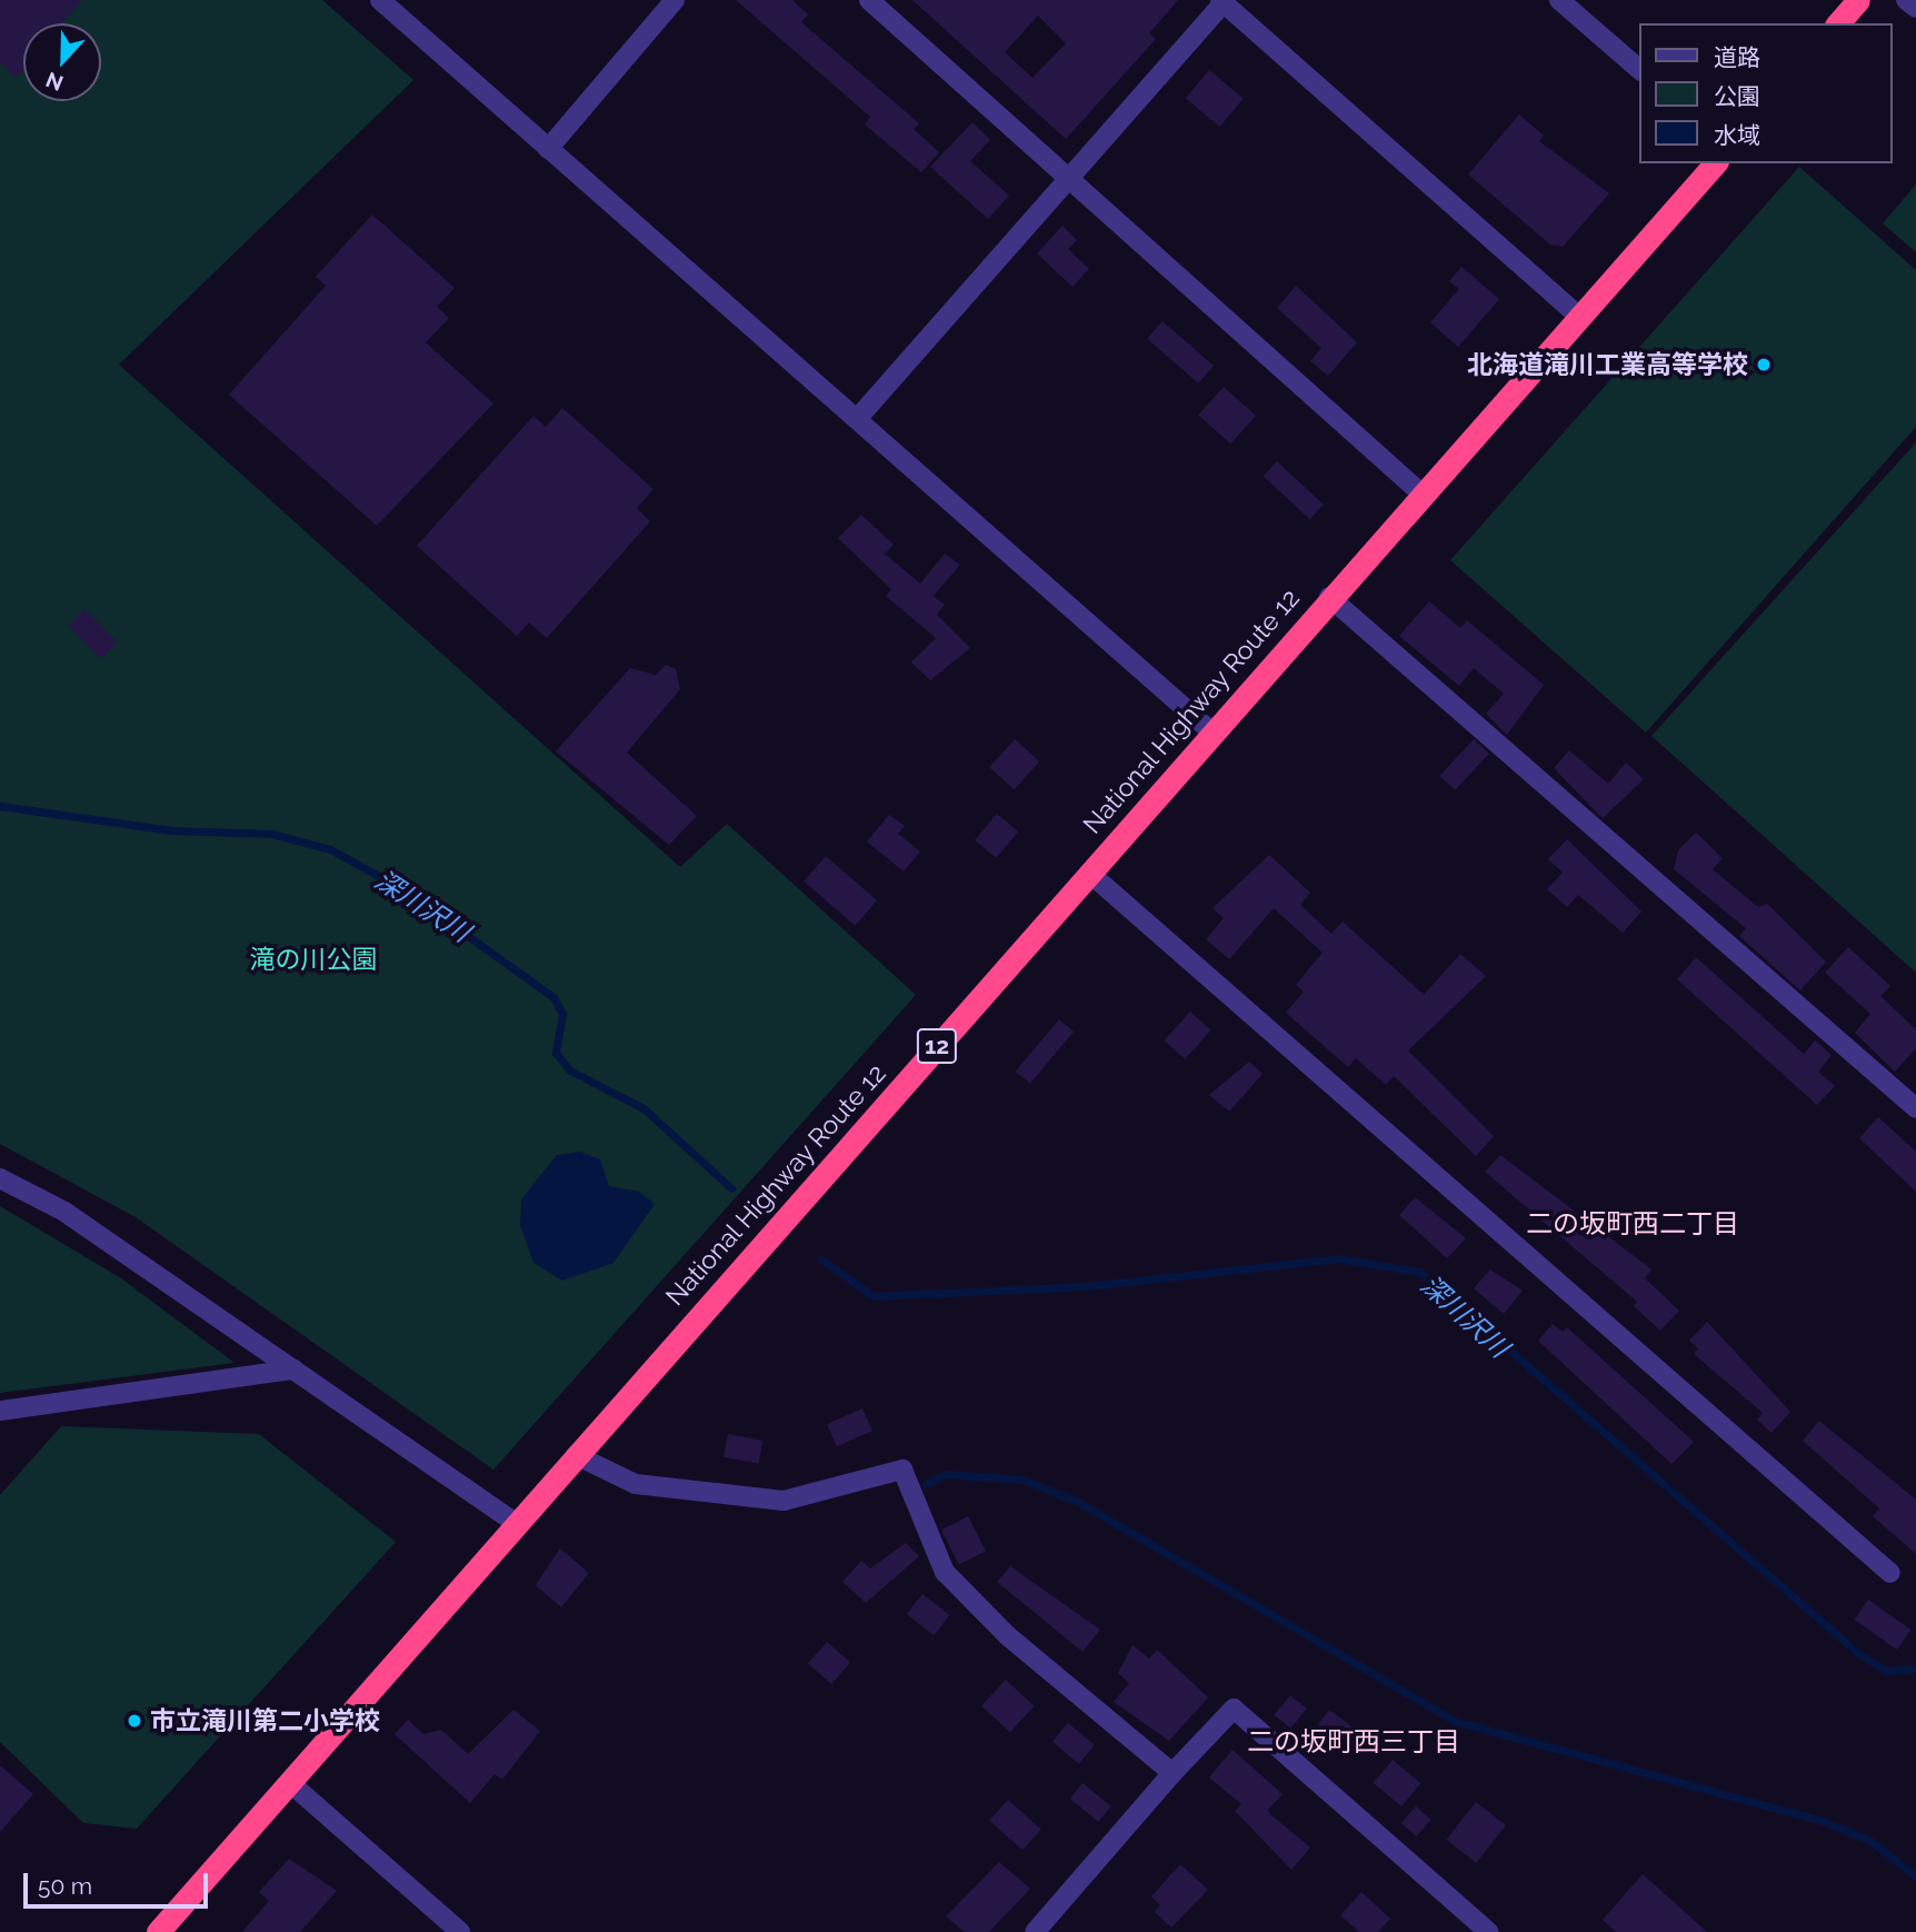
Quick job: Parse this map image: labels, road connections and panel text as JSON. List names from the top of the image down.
{
  "streets": {
    "highway": ["National Highway Route 12", "12"]
  },
  "districts": ["二の坂町西二丁目", "二の坂町西三丁目"],
  "water": ["深川沢川"],
  "parks": ["滝の川公園"],
  "places": ["北海道滝川工業高等学校", "市立滝川第二小学校"],
  "legend": ["道路", "公園", "水域"],
  "scale_bar": "50 m",
  "north": "bottom"
}
